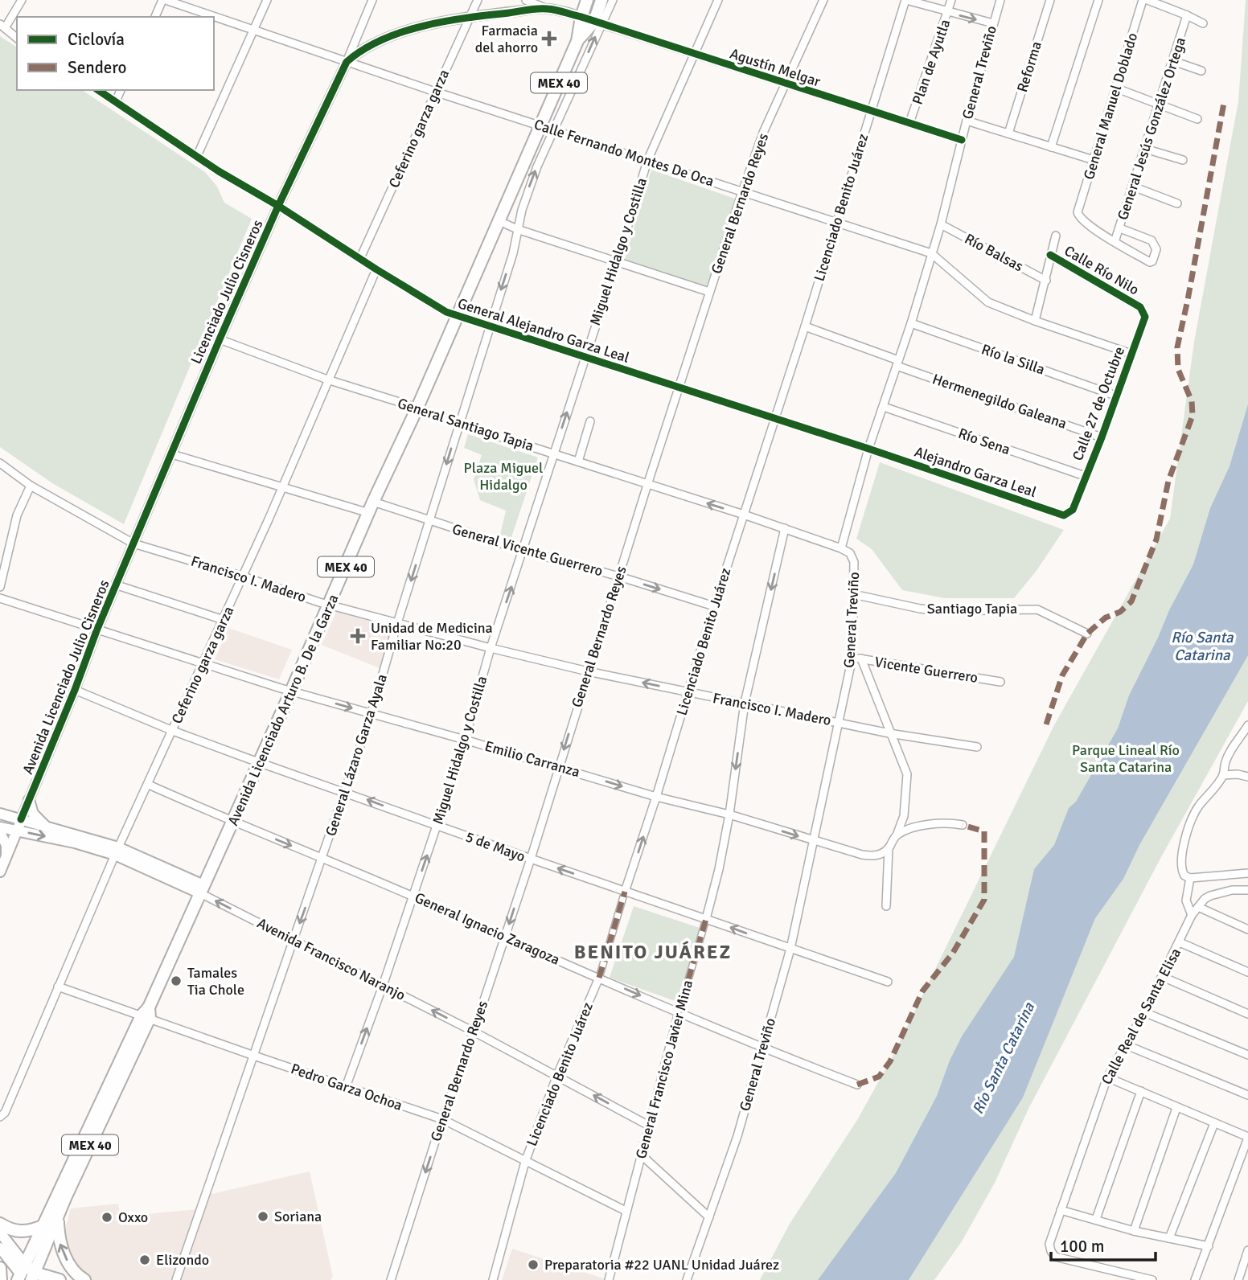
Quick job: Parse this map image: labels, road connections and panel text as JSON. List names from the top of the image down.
{
  "streets": {
    "main road": [
      "MEX 40",
      "Avenida Licenciado Julio Cisneros",
      "Avenida Licenciado Arturo B. De la Garza",
      "Avenida Francisco Naranjo"
    ],
    "street": [
      "Plan de Ayutla",
      "Reforma",
      "Agustín Melgar",
      "General Treviño",
      "General Manuel Doblado",
      "Ceferino garza garza",
      "General Jesús González Ortega",
      "Calle Fernando Montes De Oca",
      "General Bernardo Reyes",
      "Licenciado Benito Juárez",
      "Miguel Hidalgo y Costilla",
      "Río Balsas",
      "Calle Río Nilo",
      "Licenciado Julio Cisneros",
      "General Alejandro Garza Leal",
      "Río la Silla",
      "Hermenegildo Galeana",
      "Calle 27 de Octubre",
      "General Santiago Tapia",
      "Río Sena",
      "Alejandro Garza Leal",
      "General Vicente Guerrero",
      "Francisco I. Madero",
      "Santiago Tapia",
      "Vicente Guerrero",
      "General Lázaro Garza Ayala",
      "Emilio Carranza",
      "5 de Mayo",
      "General Ignacio Zaragoza",
      "Calle Real de Santa Elisa",
      "General Francisco Javier Mina",
      "Pedro Garza Ochoa"
    ]
  },
  "crossings": [
    ["Plan de Ayutla", "Agustín Melgar"],
    ["Agustín Melgar", "General Treviño"],
    ["Agustín Melgar", "General Bernardo Reyes"],
    ["Agustín Melgar", "Licenciado Benito Juárez"],
    ["Agustín Melgar", "Miguel Hidalgo y Costilla"],
    ["Agustín Melgar", "Licenciado Julio Cisneros"],
    ["Agustín Melgar", "Avenida Licenciado Arturo B. De la Garza"],
    ["Agustín Melgar", "General Lázaro Garza Ayala"],
    ["General Treviño", "Calle Fernando Montes De Oca"],
    ["General Treviño", "Río Balsas"],
    ["General Treviño", "General Alejandro Garza Leal"],
    ["General Treviño", "Río la Silla"],
    ["General Treviño", "Hermenegildo Galeana"],
    ["General Treviño", "General Santiago Tapia"],
    ["General Treviño", "Río Sena"],
    ["General Treviño", "Alejandro Garza Leal"],
    ["General Treviño", "Francisco I. Madero"],
    ["General Treviño", "Santiago Tapia"],
    ["General Treviño", "Vicente Guerrero"],
    ["General Treviño", "Emilio Carranza"],
    ["General Treviño", "5 de Mayo"],
    ["General Treviño", "General Ignacio Zaragoza"],
    ["General Manuel Doblado", "General Jesús González Ortega"],
    ["Ceferino garza garza", "Calle Fernando Montes De Oca"],
    ["Ceferino garza garza", "Licenciado Julio Cisneros"],
    ["Ceferino garza garza", "General Alejandro Garza Leal"],
    ["Ceferino garza garza", "General Santiago Tapia"],
    ["Ceferino garza garza", "General Vicente Guerrero"],
    ["Ceferino garza garza", "Francisco I. Madero"],
    ["Ceferino garza garza", "Emilio Carranza"],
    ["Ceferino garza garza", "5 de Mayo"],
    ["Ceferino garza garza", "General Ignacio Zaragoza"],
    ["Ceferino garza garza", "Avenida Francisco Naranjo"],
    ["Ceferino garza garza", "Pedro Garza Ochoa"],
    ["Calle Fernando Montes De Oca", "General Bernardo Reyes"],
    ["Calle Fernando Montes De Oca", "Licenciado Benito Juárez"],
    ["Calle Fernando Montes De Oca", "Miguel Hidalgo y Costilla"],
    ["Calle Fernando Montes De Oca", "Licenciado Julio Cisneros"],
    ["Calle Fernando Montes De Oca", "Calle 27 de Octubre"],
    ["Calle Fernando Montes De Oca", "Avenida Licenciado Arturo B. De la Garza"],
    ["Calle Fernando Montes De Oca", "General Lázaro Garza Ayala"],
    ["General Bernardo Reyes", "General Alejandro Garza Leal"],
    ["General Bernardo Reyes", "General Santiago Tapia"],
    ["General Bernardo Reyes", "General Vicente Guerrero"],
    ["General Bernardo Reyes", "Francisco I. Madero"],
    ["General Bernardo Reyes", "Emilio Carranza"],
    ["General Bernardo Reyes", "5 de Mayo"],
    ["General Bernardo Reyes", "General Ignacio Zaragoza"],
    ["General Bernardo Reyes", "Avenida Francisco Naranjo"],
    ["General Bernardo Reyes", "Pedro Garza Ochoa"],
    ["Licenciado Benito Juárez", "General Alejandro Garza Leal"],
    ["Licenciado Benito Juárez", "Hermenegildo Galeana"],
    ["Licenciado Benito Juárez", "General Santiago Tapia"],
    ["Licenciado Benito Juárez", "General Vicente Guerrero"],
    ["Licenciado Benito Juárez", "Francisco I. Madero"],
    ["Licenciado Benito Juárez", "Emilio Carranza"],
    ["Licenciado Benito Juárez", "5 de Mayo"],
    ["Licenciado Benito Juárez", "General Ignacio Zaragoza"],
    ["Licenciado Benito Juárez", "Avenida Francisco Naranjo"],
    ["Licenciado Benito Juárez", "Pedro Garza Ochoa"],
    ["Miguel Hidalgo y Costilla", "General Alejandro Garza Leal"],
    ["Miguel Hidalgo y Costilla", "General Santiago Tapia"],
    ["Miguel Hidalgo y Costilla", "General Vicente Guerrero"],
    ["Miguel Hidalgo y Costilla", "Francisco I. Madero"],
    ["Miguel Hidalgo y Costilla", "Emilio Carranza"],
    ["Miguel Hidalgo y Costilla", "5 de Mayo"],
    ["Miguel Hidalgo y Costilla", "General Ignacio Zaragoza"],
    ["Miguel Hidalgo y Costilla", "Avenida Francisco Naranjo"],
    ["Miguel Hidalgo y Costilla", "Pedro Garza Ochoa"],
    ["Calle Río Nilo", "Calle 27 de Octubre"],
    ["Licenciado Julio Cisneros", "General Alejandro Garza Leal"],
    ["Licenciado Julio Cisneros", "General Santiago Tapia"],
    ["Licenciado Julio Cisneros", "General Vicente Guerrero"],
    ["Licenciado Julio Cisneros", "Francisco I. Madero"],
    ["Licenciado Julio Cisneros", "Avenida Licenciado Julio Cisneros"],
    ["Licenciado Julio Cisneros", "Avenida Licenciado Arturo B. De la Garza"],
    ["General Alejandro Garza Leal", "Alejandro Garza Leal"],
    ["General Alejandro Garza Leal", "Avenida Licenciado Arturo B. De la Garza"],
    ["General Alejandro Garza Leal", "General Lázaro Garza Ayala"],
    ["Río la Silla", "Calle 27 de Octubre"],
    ["Hermenegildo Galeana", "Calle 27 de Octubre"],
    ["Calle 27 de Octubre", "Río Sena"],
    ["Calle 27 de Octubre", "Alejandro Garza Leal"],
    ["General Santiago Tapia", "Avenida Licenciado Arturo B. De la Garza"],
    ["General Santiago Tapia", "General Lázaro Garza Ayala"],
    ["General Santiago Tapia", "General Francisco Javier Mina"],
    ["General Vicente Guerrero", "Avenida Licenciado Arturo B. De la Garza"],
    ["General Vicente Guerrero", "General Lázaro Garza Ayala"],
    ["Francisco I. Madero", "Avenida Licenciado Julio Cisneros"],
    ["Francisco I. Madero", "Avenida Licenciado Arturo B. De la Garza"],
    ["Francisco I. Madero", "General Lázaro Garza Ayala"],
    ["Francisco I. Madero", "General Francisco Javier Mina"],
    ["Avenida Licenciado Julio Cisneros", "Emilio Carranza"],
    ["Avenida Licenciado Julio Cisneros", "5 de Mayo"],
    ["Avenida Licenciado Julio Cisneros", "Avenida Francisco Naranjo"],
    ["Avenida Licenciado Arturo B. De la Garza", "General Lázaro Garza Ayala"],
    ["Avenida Licenciado Arturo B. De la Garza", "Emilio Carranza"],
    ["Avenida Licenciado Arturo B. De la Garza", "5 de Mayo"],
    ["Avenida Licenciado Arturo B. De la Garza", "General Ignacio Zaragoza"],
    ["Avenida Licenciado Arturo B. De la Garza", "Avenida Francisco Naranjo"],
    ["Avenida Licenciado Arturo B. De la Garza", "Pedro Garza Ochoa"],
    ["General Lázaro Garza Ayala", "Emilio Carranza"],
    ["General Lázaro Garza Ayala", "5 de Mayo"],
    ["General Lázaro Garza Ayala", "General Ignacio Zaragoza"],
    ["General Lázaro Garza Ayala", "Avenida Francisco Naranjo"],
    ["General Lázaro Garza Ayala", "Pedro Garza Ochoa"],
    ["Emilio Carranza", "General Francisco Javier Mina"],
    ["5 de Mayo", "General Francisco Javier Mina"],
    ["General Ignacio Zaragoza", "General Francisco Javier Mina"],
    ["Avenida Francisco Naranjo", "General Francisco Javier Mina"],
    ["General Francisco Javier Mina", "Pedro Garza Ochoa"]
  ],
  "one_way": ["General Francisco Javier Mina"],
  "districts": ["BENITO JUÁREZ"],
  "water": ["Río Santa Catarina"],
  "parks": ["Plaza Miguel Hidalgo", "Parque Lineal Río Santa Catarina"],
  "places": {
    "health": ["Farmacia del ahorro", "Unidad de Medicina Familiar No:20"],
    "other": [
      "Tamales Tia Chole",
      "Soriana",
      "Oxxo",
      "Elizondo",
      "Preparatoria #22 UANL Unidad Juárez"
    ]
  },
  "legend": ["Ciclovía", "Sendero"],
  "scale_bar": "100 m"
}
